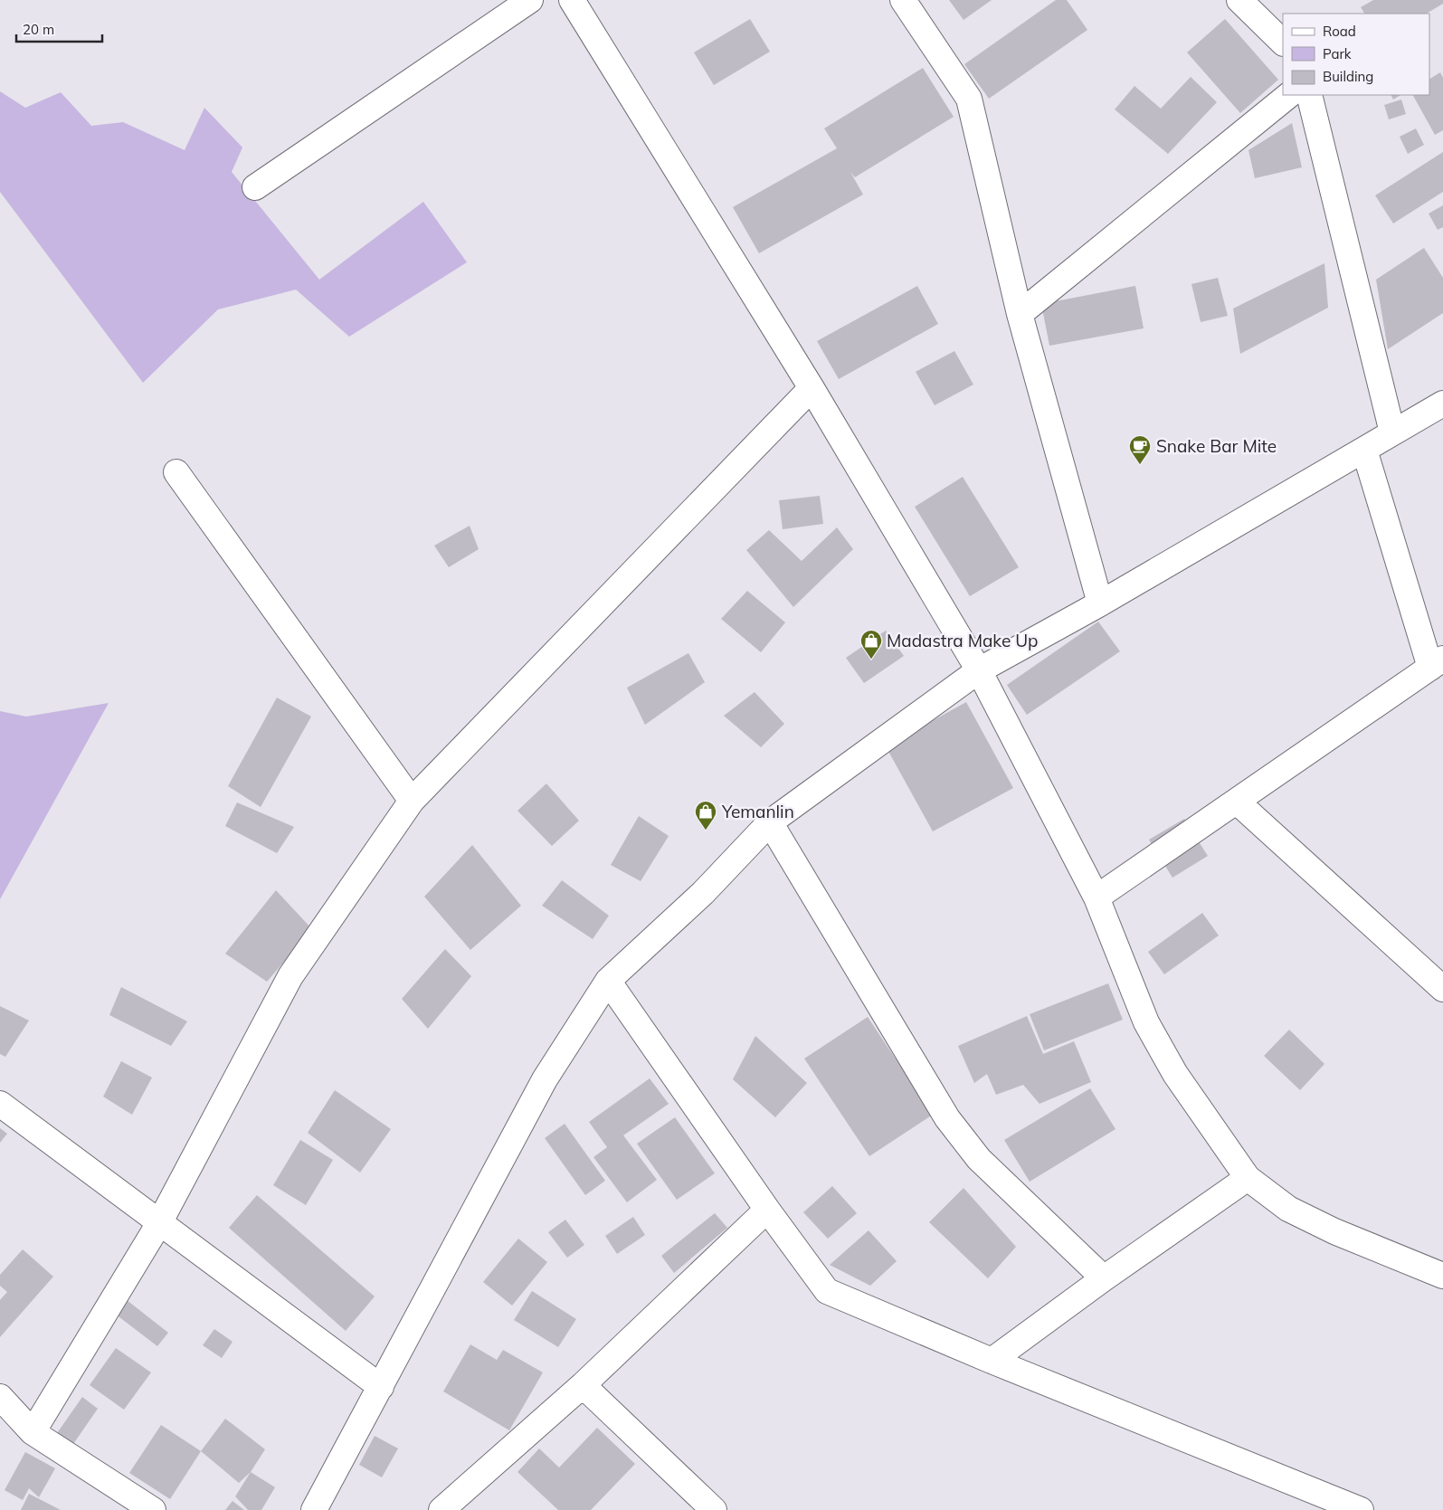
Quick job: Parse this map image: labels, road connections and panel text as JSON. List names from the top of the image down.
{
  "places": {
    "cafe": ["Snake Bar Mite"],
    "shop": ["Madastra Make Up", "Yemanlin"]
  },
  "legend": ["Road", "Park", "Building"],
  "scale_bar": "20 m"
}
